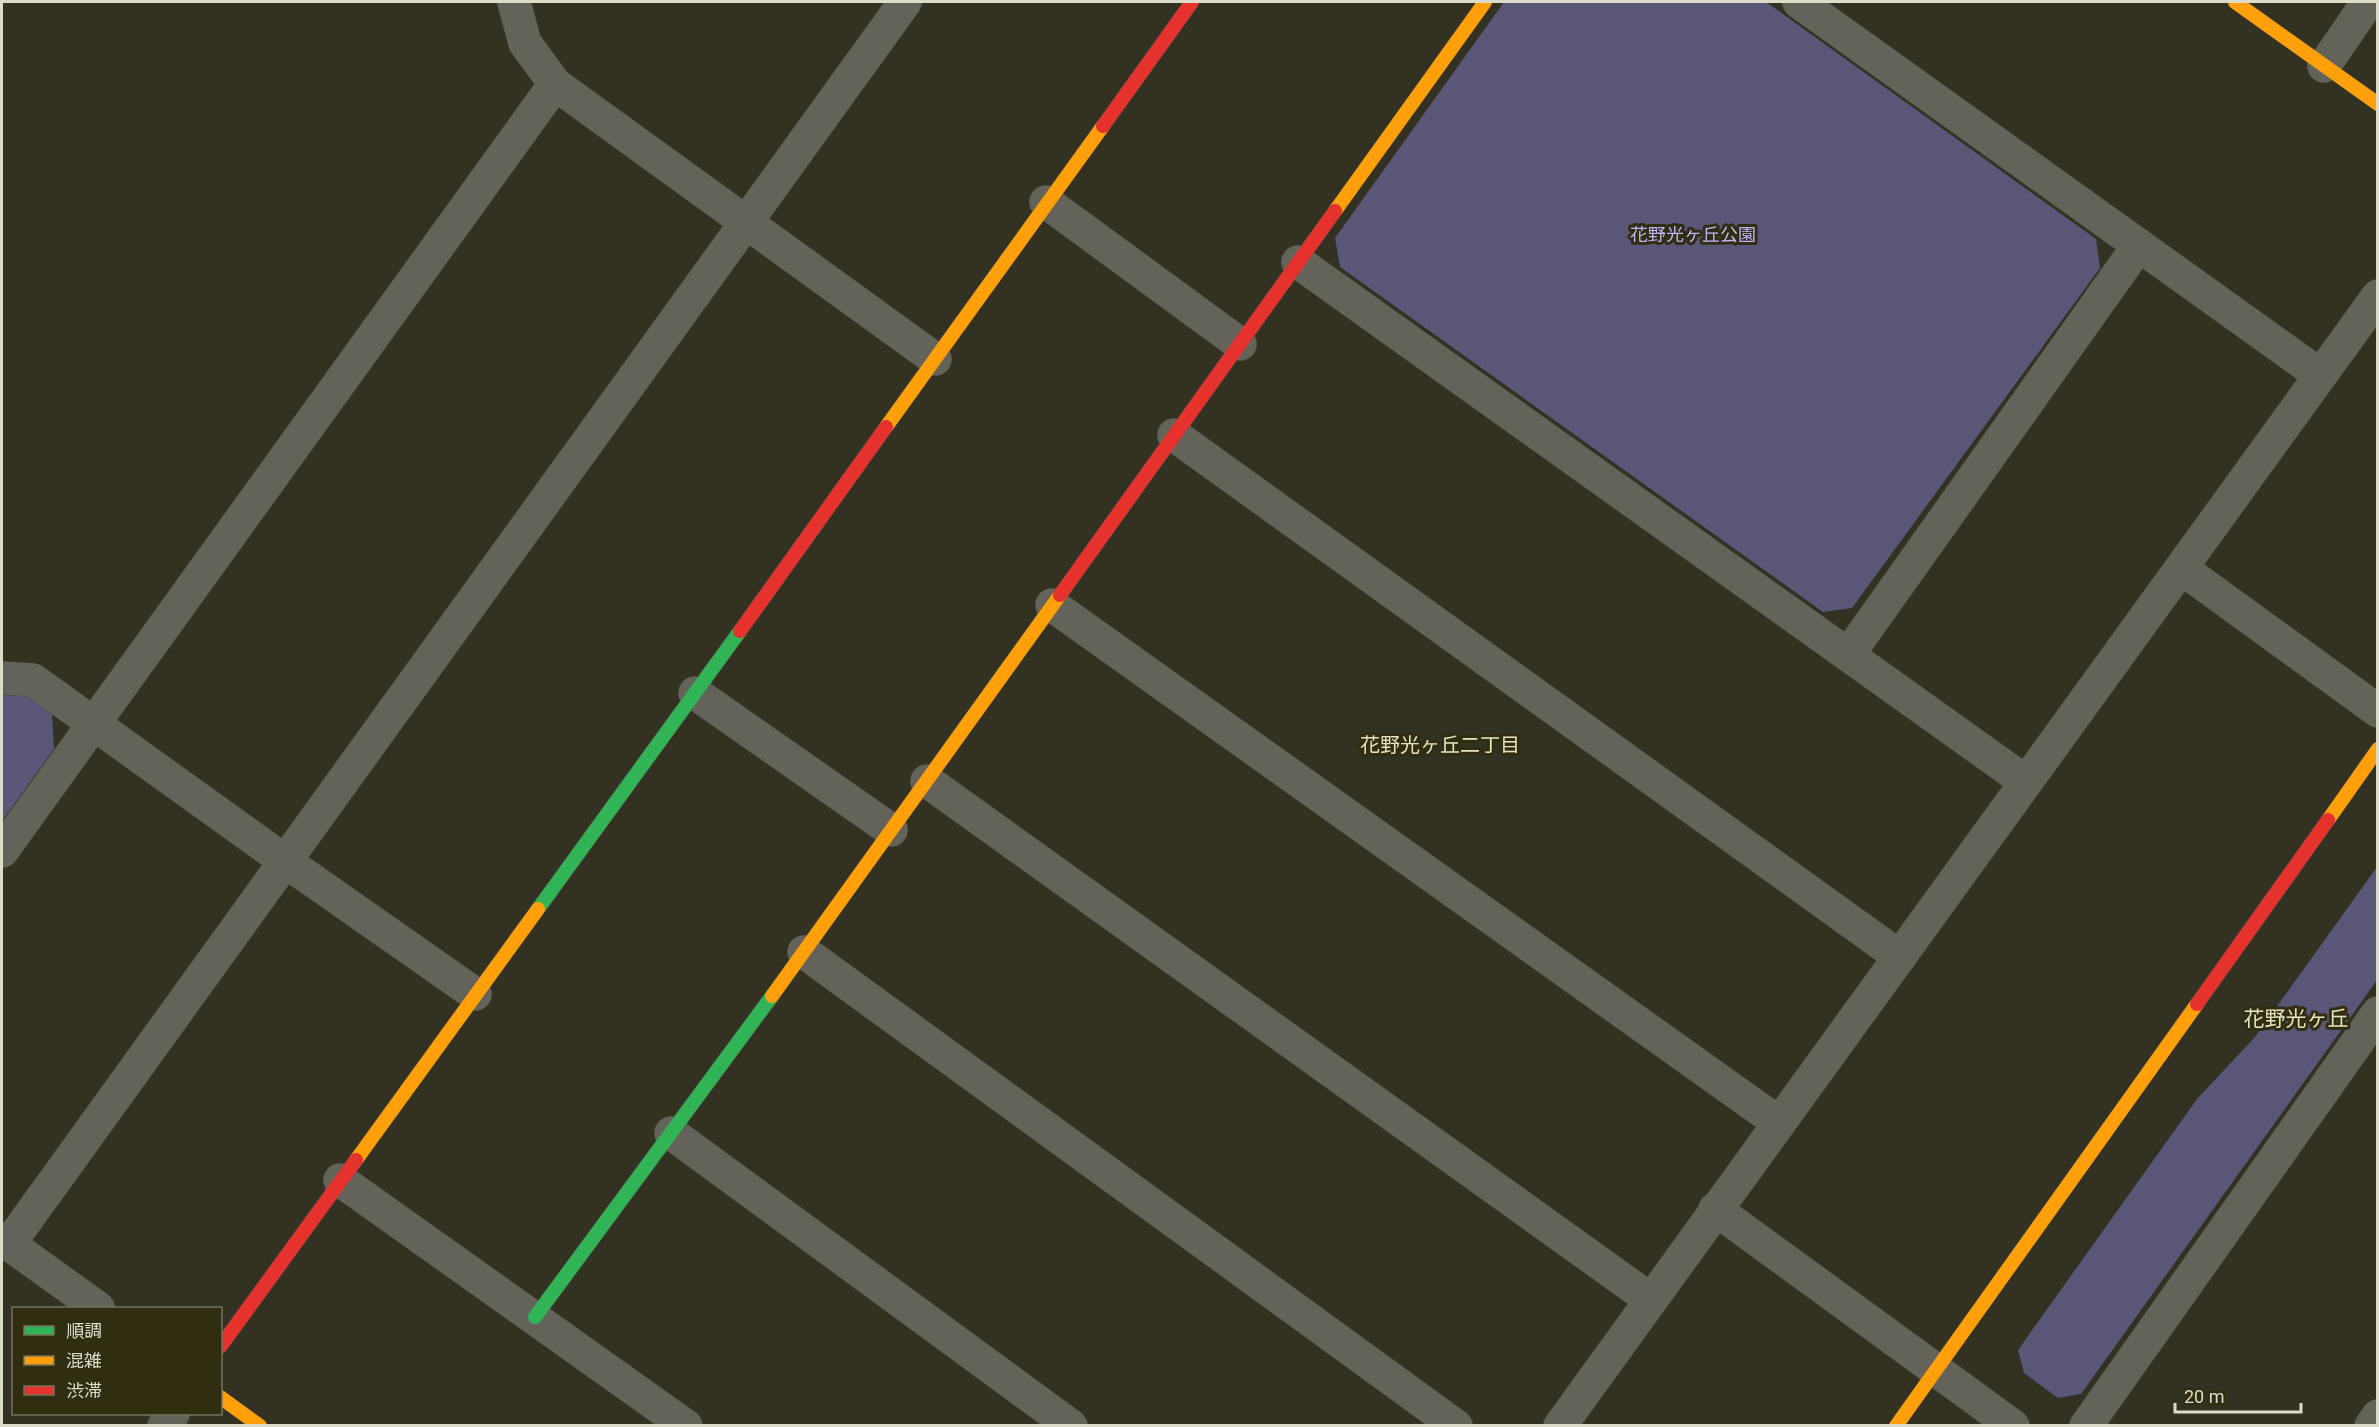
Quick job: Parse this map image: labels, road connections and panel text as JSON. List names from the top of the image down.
{
  "districts": ["花野光ヶ丘二丁目", "花野光ヶ丘"],
  "parks": ["花野光ヶ丘公園"],
  "legend": ["順調", "混雑", "渋滞"],
  "scale_bar": "20 m"
}
